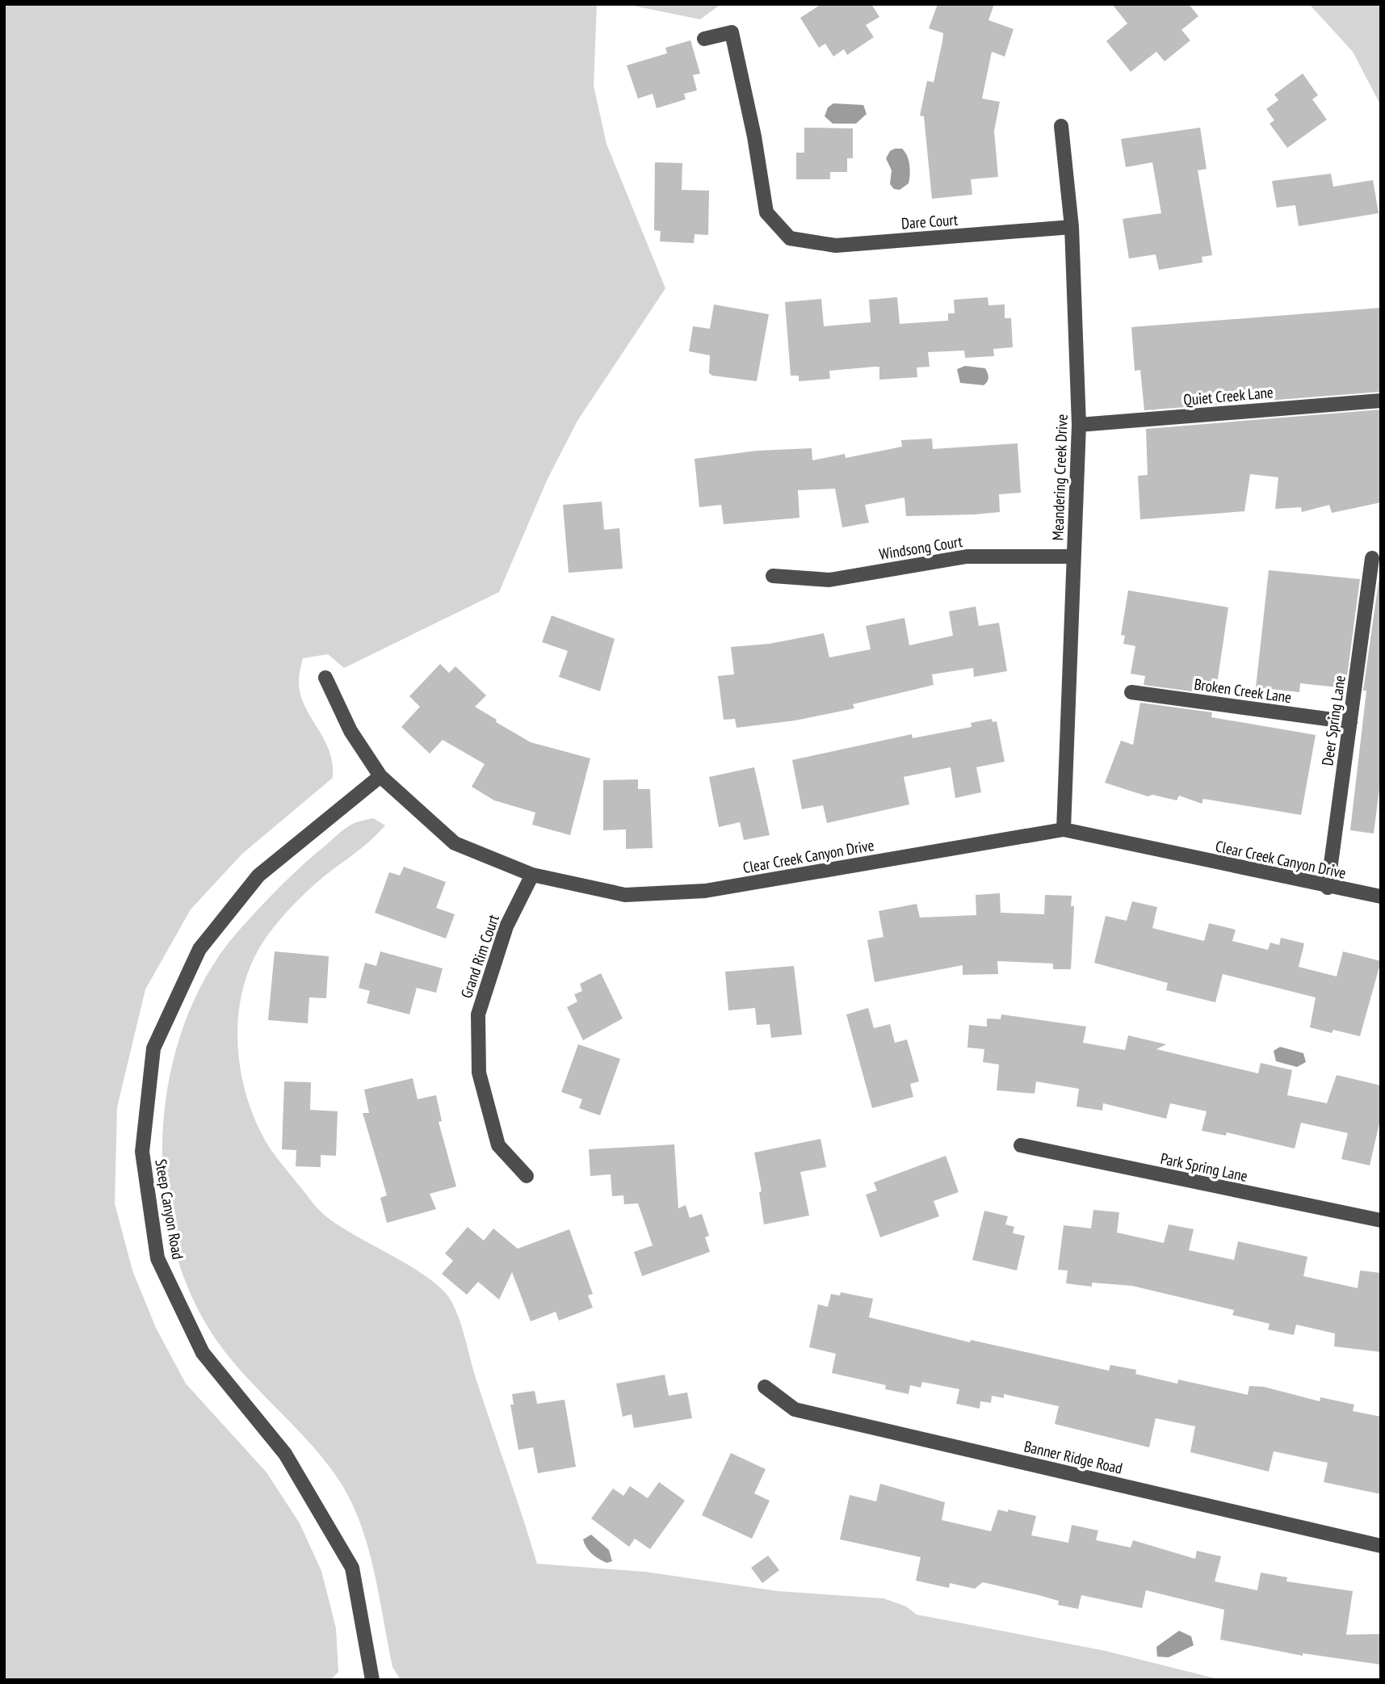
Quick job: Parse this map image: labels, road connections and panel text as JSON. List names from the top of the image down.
{
  "streets": {
    "street": [
      "Dare Court",
      "Quiet Creek Lane",
      "Meandering Creek Drive",
      "Windsong Court",
      "Broken Creek Lane",
      "Deer Spring Lane",
      "Clear Creek Canyon Drive",
      "Grand Rim Court",
      "Park Spring Lane",
      "Steep Canyon Road",
      "Banner Ridge Road"
    ]
  },
  "crossings": [
    ["Dare Court", "Meandering Creek Drive"],
    ["Quiet Creek Lane", "Meandering Creek Drive"],
    ["Meandering Creek Drive", "Windsong Court"],
    ["Meandering Creek Drive", "Clear Creek Canyon Drive"],
    ["Broken Creek Lane", "Deer Spring Lane"],
    ["Deer Spring Lane", "Clear Creek Canyon Drive"],
    ["Clear Creek Canyon Drive", "Grand Rim Court"],
    ["Clear Creek Canyon Drive", "Steep Canyon Road"]
  ]
}
